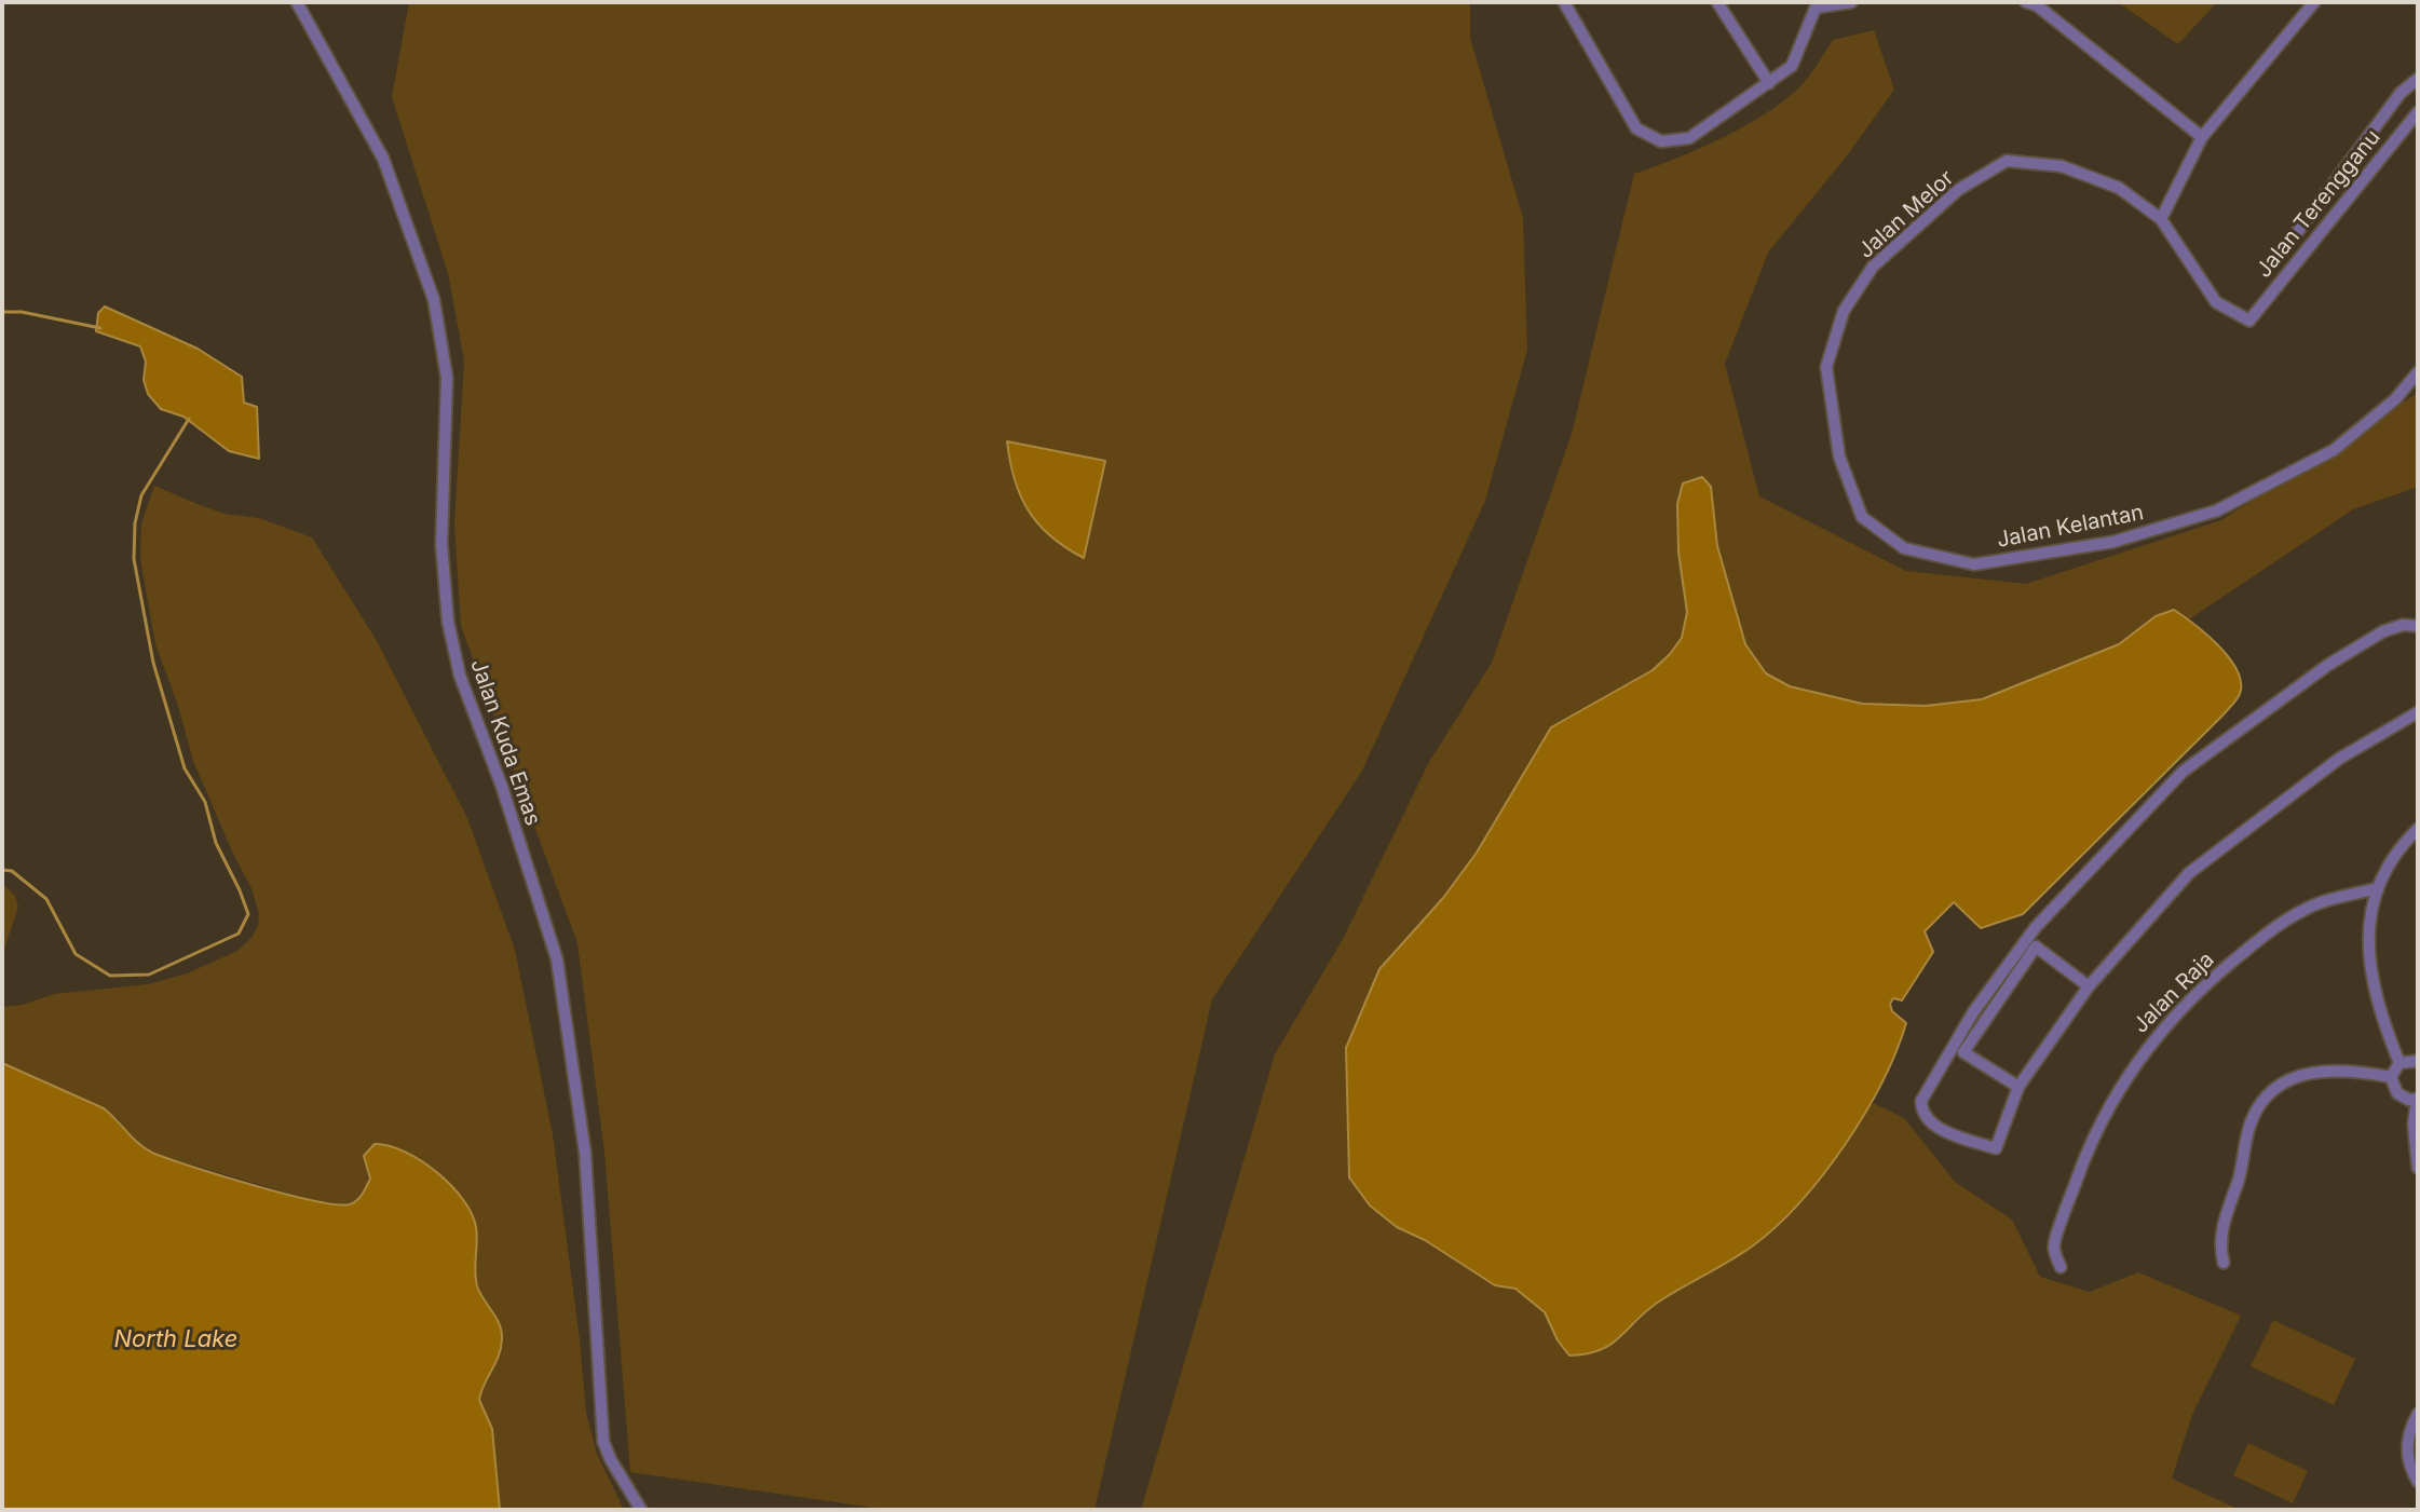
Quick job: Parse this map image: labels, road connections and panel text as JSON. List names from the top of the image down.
{
  "streets": {
    "street": [
      "Jalan Terengganu",
      "Jalan Melor",
      "Jalan Kelantan",
      "Jalan Kuda Emas",
      "Jalan Raja"
    ]
  },
  "crossings": [
    ["Jalan Terengganu", "Jalan Melor"],
    ["Jalan Melor", "Jalan Kelantan"]
  ],
  "water": ["North Lake"]
}
